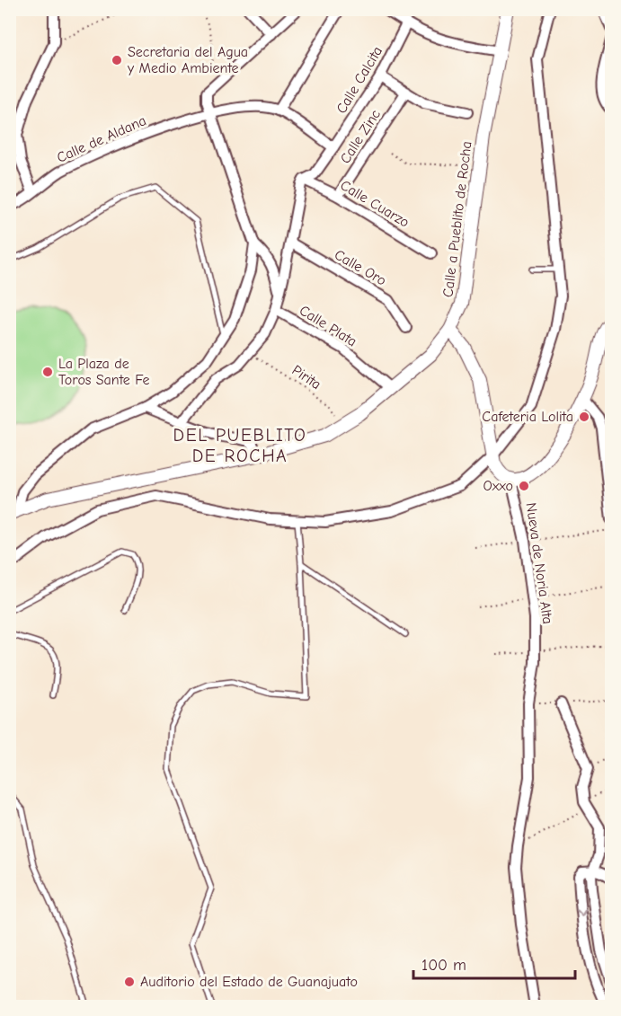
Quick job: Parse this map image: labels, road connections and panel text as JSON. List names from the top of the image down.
{
  "streets": {
    "street": [
      "Calle Calcita",
      "Calle Zinc",
      "Calle de Aldana",
      "Calle Cuarzo",
      "Calle a Pueblito de Rocha",
      "Calle Oro",
      "Calle Plata",
      "Nueva de Noria Alta"
    ],
    "path": ["Pirita"]
  },
  "crossings": [
    ["Calle Calcita", "Calle de Aldana"],
    ["Calle Zinc", "Calle Cuarzo"],
    ["Calle a Pueblito de Rocha", "Calle Plata"],
    ["Calle a Pueblito de Rocha", "Pirita"]
  ],
  "districts": ["DEL PUEBLITO DE ROCHA"],
  "places": [
    "Secretaria del Agua y Medio Ambiente",
    "La Plaza de Toros Sante Fe",
    "Cafeteria Lolita",
    "Oxxo",
    "Auditorio del Estado de Guanajuato"
  ],
  "scale_bar": "100 m"
}
